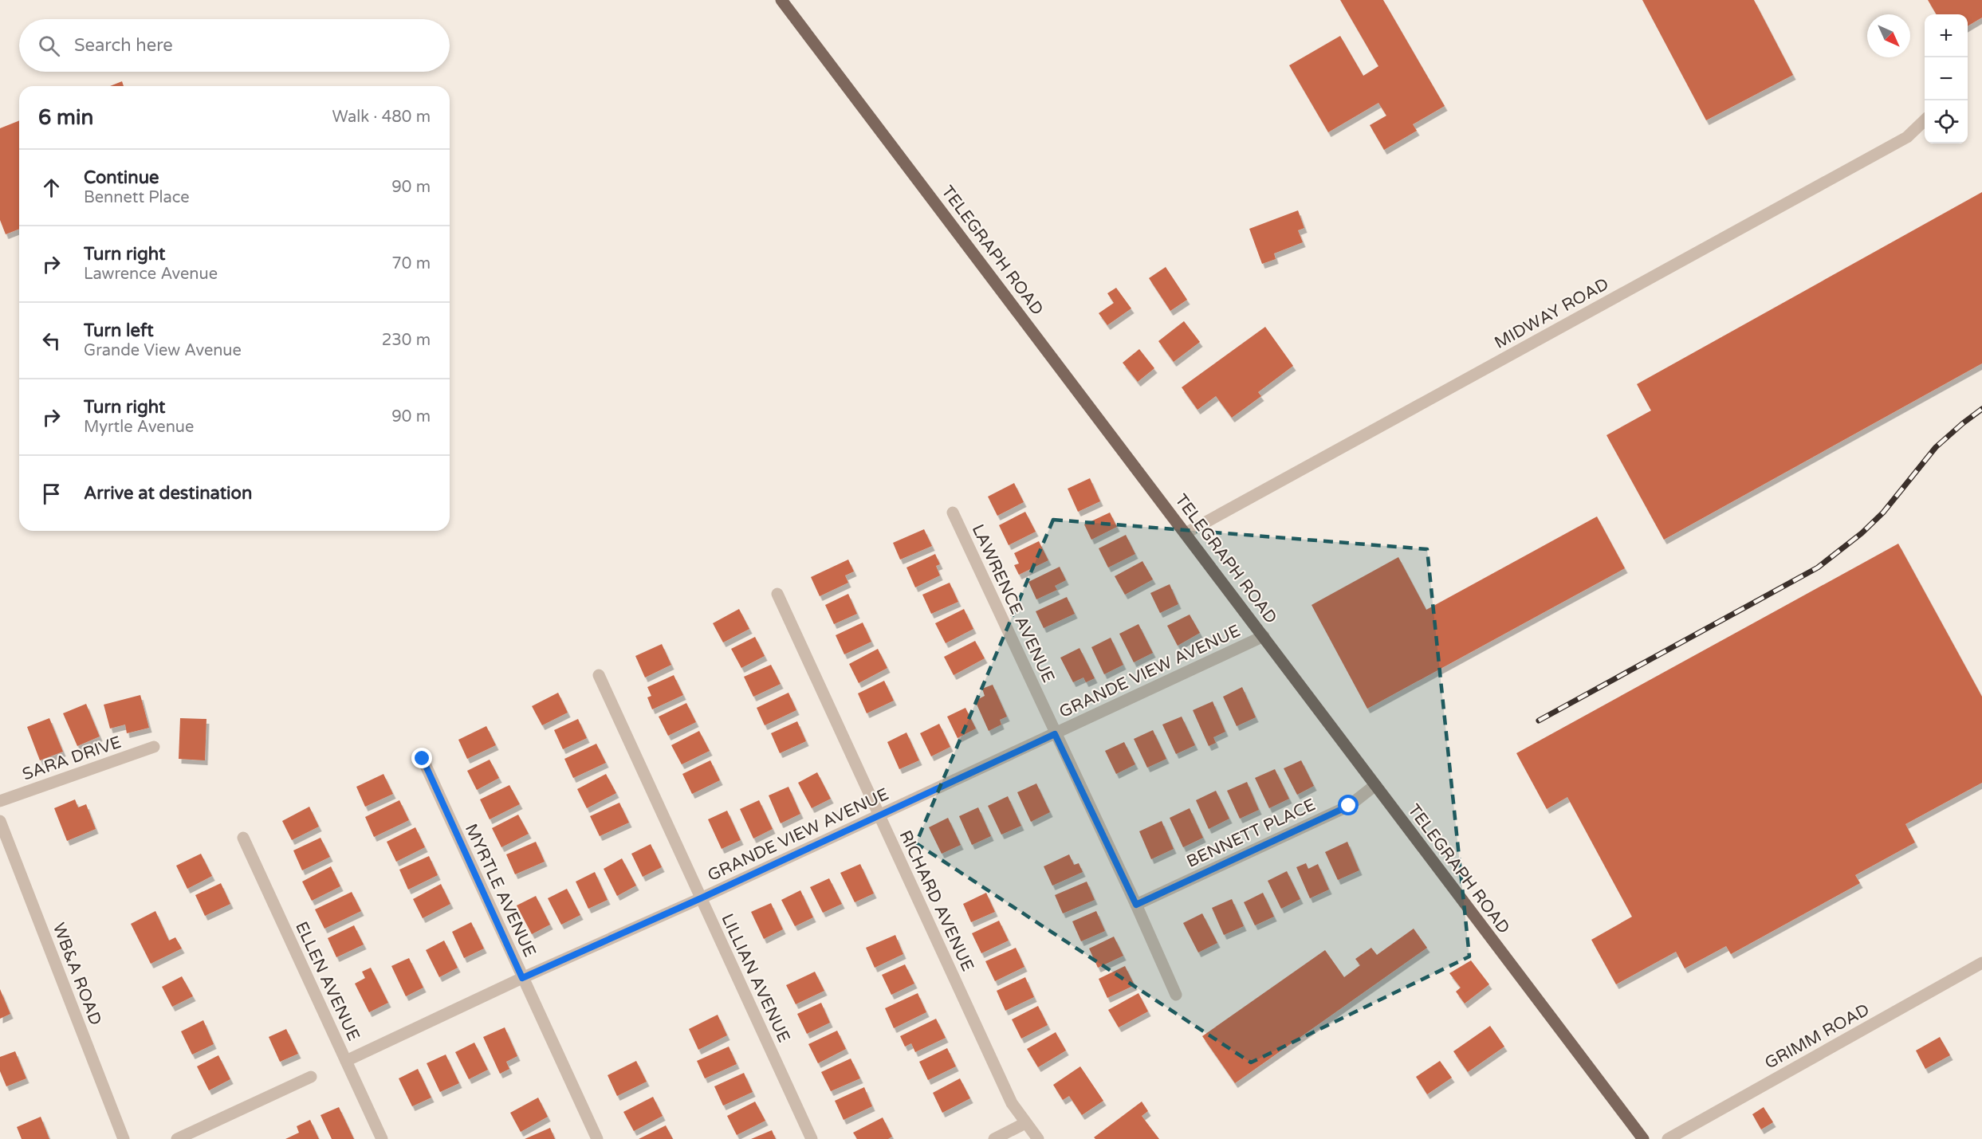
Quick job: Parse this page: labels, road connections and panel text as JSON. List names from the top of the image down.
{
  "streets": {
    "main road": ["TELEGRAPH ROAD"],
    "street": [
      "MIDWAY ROAD",
      "LAWRENCE AVENUE",
      "GRANDE VIEW AVENUE",
      "SARA DRIVE",
      "BENNETT PLACE",
      "MYRTLE AVENUE",
      "RICHARD AVENUE",
      "WB&A ROAD",
      "LILLIAN AVENUE",
      "ELLEN AVENUE",
      "GRIMM ROAD"
    ]
  },
  "crossings": [
    ["TELEGRAPH ROAD", "MIDWAY ROAD"],
    ["TELEGRAPH ROAD", "GRANDE VIEW AVENUE"],
    ["TELEGRAPH ROAD", "BENNETT PLACE"],
    ["LAWRENCE AVENUE", "GRANDE VIEW AVENUE"],
    ["LAWRENCE AVENUE", "BENNETT PLACE"],
    ["GRANDE VIEW AVENUE", "MYRTLE AVENUE"],
    ["GRANDE VIEW AVENUE", "RICHARD AVENUE"],
    ["GRANDE VIEW AVENUE", "LILLIAN AVENUE"],
    ["GRANDE VIEW AVENUE", "ELLEN AVENUE"]
  ],
  "north": "bottom right",
  "page": {
    "map_buttons": ["+", "−"],
    "search": "Search here",
    "heading": ["6 min", "Walk · 480 m"],
    "list": [
      ["Continue", "Bennett Place", "90 m"],
      ["Turn right", "Lawrence Avenue", "70 m"],
      ["Turn left", "Grande View Avenue", "230 m"],
      ["Turn right", "Myrtle Avenue", "90 m"],
      "Arrive at destination"
    ]
  }
}
